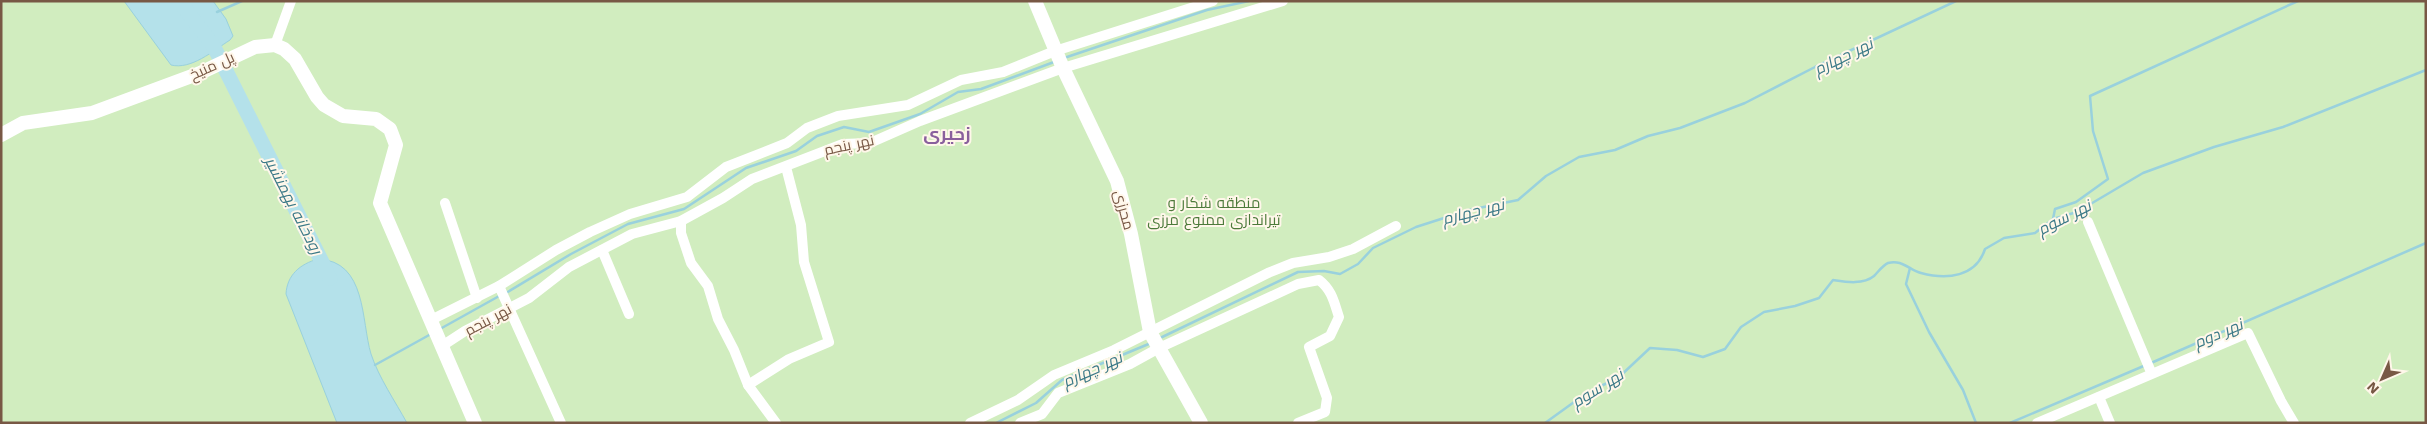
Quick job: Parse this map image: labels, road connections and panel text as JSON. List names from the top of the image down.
{
  "streets": {
    "main road": ["پل منیخ", "محرزی"],
    "street": ["نهر پنجم"]
  },
  "crossings": [
    ["نهر پنجم", "محرزی"]
  ],
  "districts": ["زحیری"],
  "water": [
    "نهر چهارم",
    "رودخانه بهمنشیر",
    "نهر سوم",
    "نهر دوم"
  ],
  "parks": ["منطقه شکار و تیراندازی ممنوع مرزی"],
  "north": "bottom left"
}
